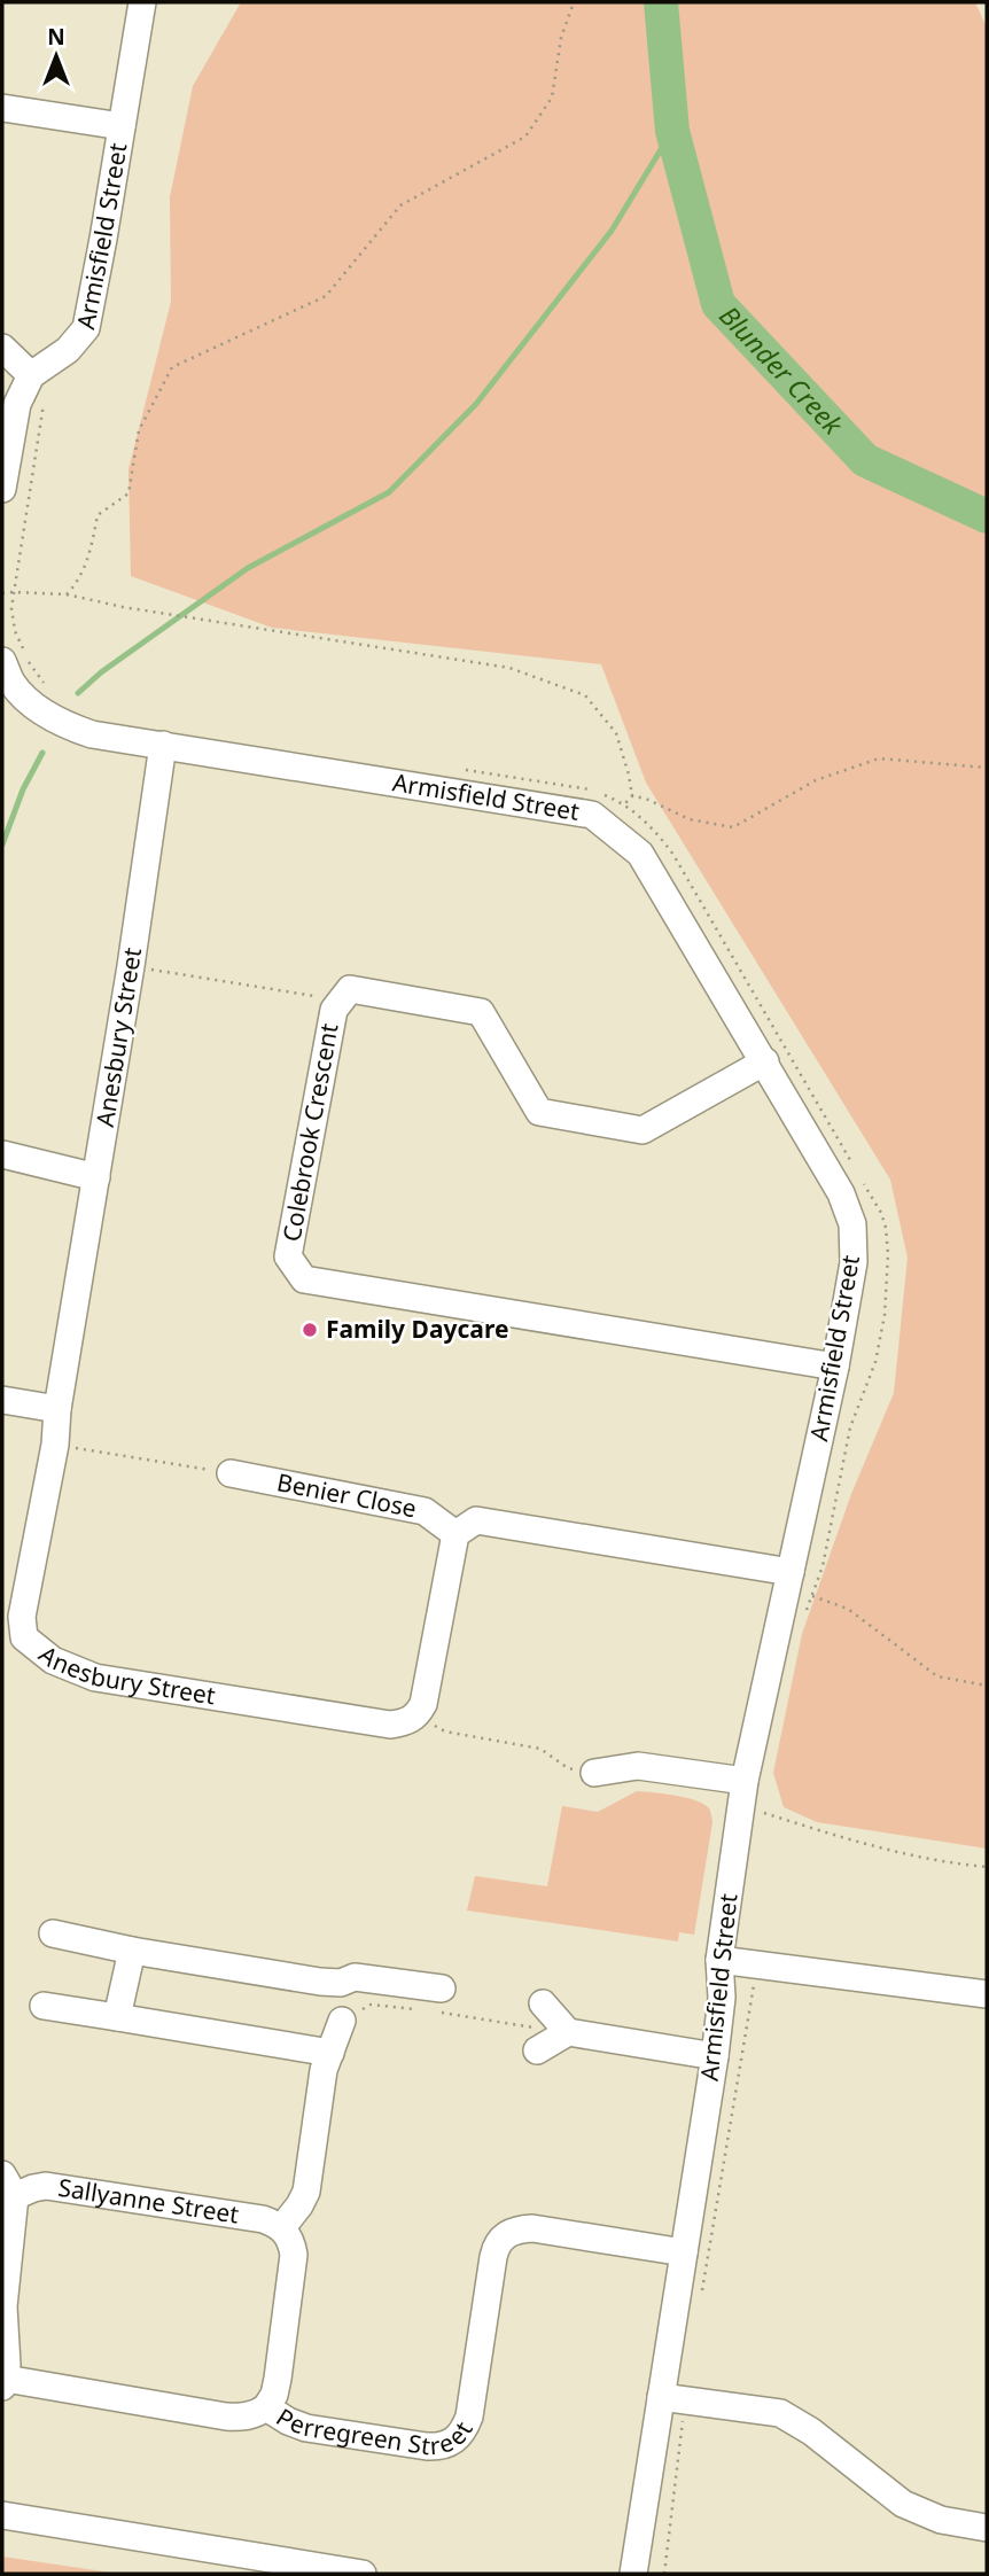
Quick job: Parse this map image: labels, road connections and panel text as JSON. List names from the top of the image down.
{
  "streets": {
    "street": [
      "Armisfield Street",
      "Anesbury Street",
      "Colebrook Crescent",
      "Benier Close",
      "Sallyanne Street",
      "Perregreen Street"
    ]
  },
  "crossings": [
    ["Armisfield Street", "Anesbury Street"],
    ["Armisfield Street", "Colebrook Crescent"],
    ["Armisfield Street", "Perregreen Street"]
  ],
  "water": ["Blunder Creek"],
  "places": ["Family Daycare"],
  "north": "top"
}
